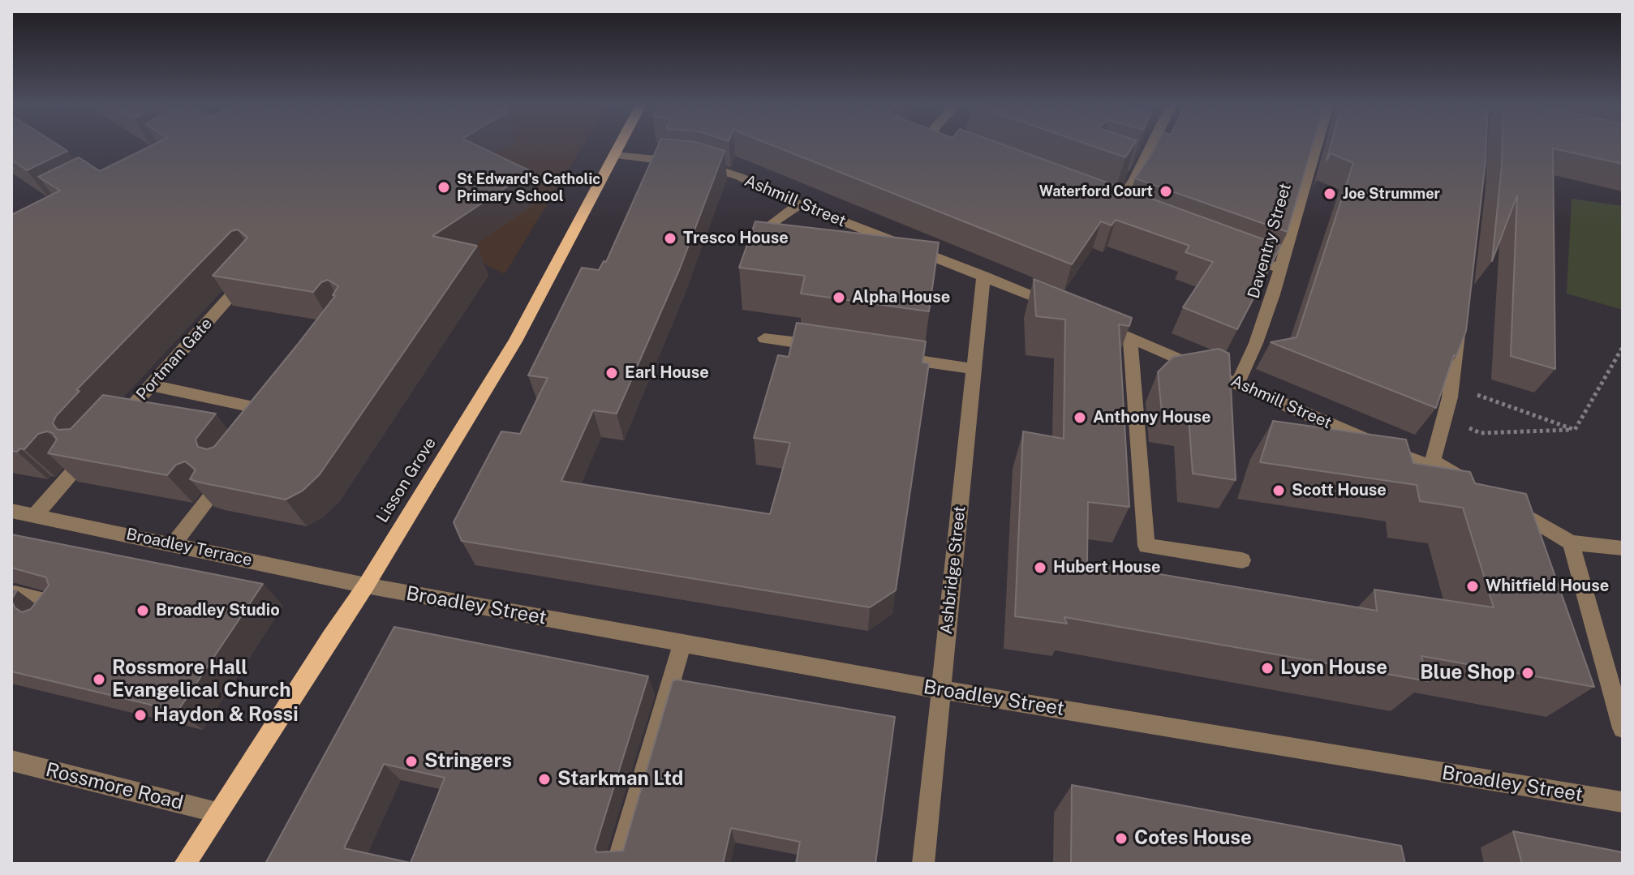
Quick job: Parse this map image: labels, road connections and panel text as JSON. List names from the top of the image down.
{
  "streets": {
    "main road": ["Lisson Grove"],
    "street": [
      "Ashmill Street",
      "Daventry Street",
      "Portman Gate",
      "Broadley Terrace",
      "Ashbridge Street",
      "Broadley Street",
      "Rossmore Road"
    ]
  },
  "crossings": [
    ["Ashmill Street", "Daventry Street"],
    ["Ashmill Street", "Lisson Grove"],
    ["Ashmill Street", "Ashbridge Street"],
    ["Lisson Grove", "Broadley Terrace"],
    ["Lisson Grove", "Broadley Street"],
    ["Lisson Grove", "Rossmore Road"],
    ["Broadley Terrace", "Broadley Street"],
    ["Ashbridge Street", "Broadley Street"]
  ],
  "places": [
    "St Edward's Catholic Primary School",
    "Waterford Court",
    "Joe Strummer",
    "Tresco House",
    "Alpha House",
    "Earl House",
    "Anthony House",
    "Scott House",
    "Hubert House",
    "Whitfield House",
    "Broadley Studio",
    "Lyon House",
    "Blue Shop",
    "Rossmore Hall Evangelical Church",
    "Haydon & Rossi",
    "Stringers",
    "Starkman Ltd",
    "Cotes House"
  ]
}
